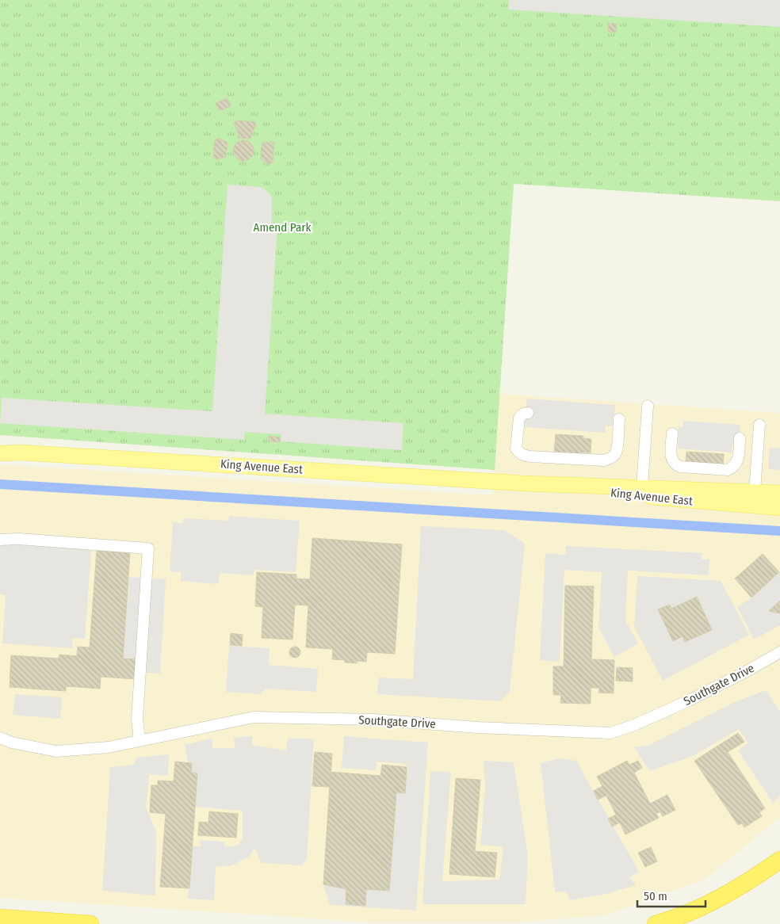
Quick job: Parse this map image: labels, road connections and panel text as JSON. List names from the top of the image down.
{
  "streets": {
    "main road": ["King Avenue East"],
    "street": ["Southgate Drive"]
  },
  "parks": ["Amend Park"],
  "scale_bar": "50 m"
}
